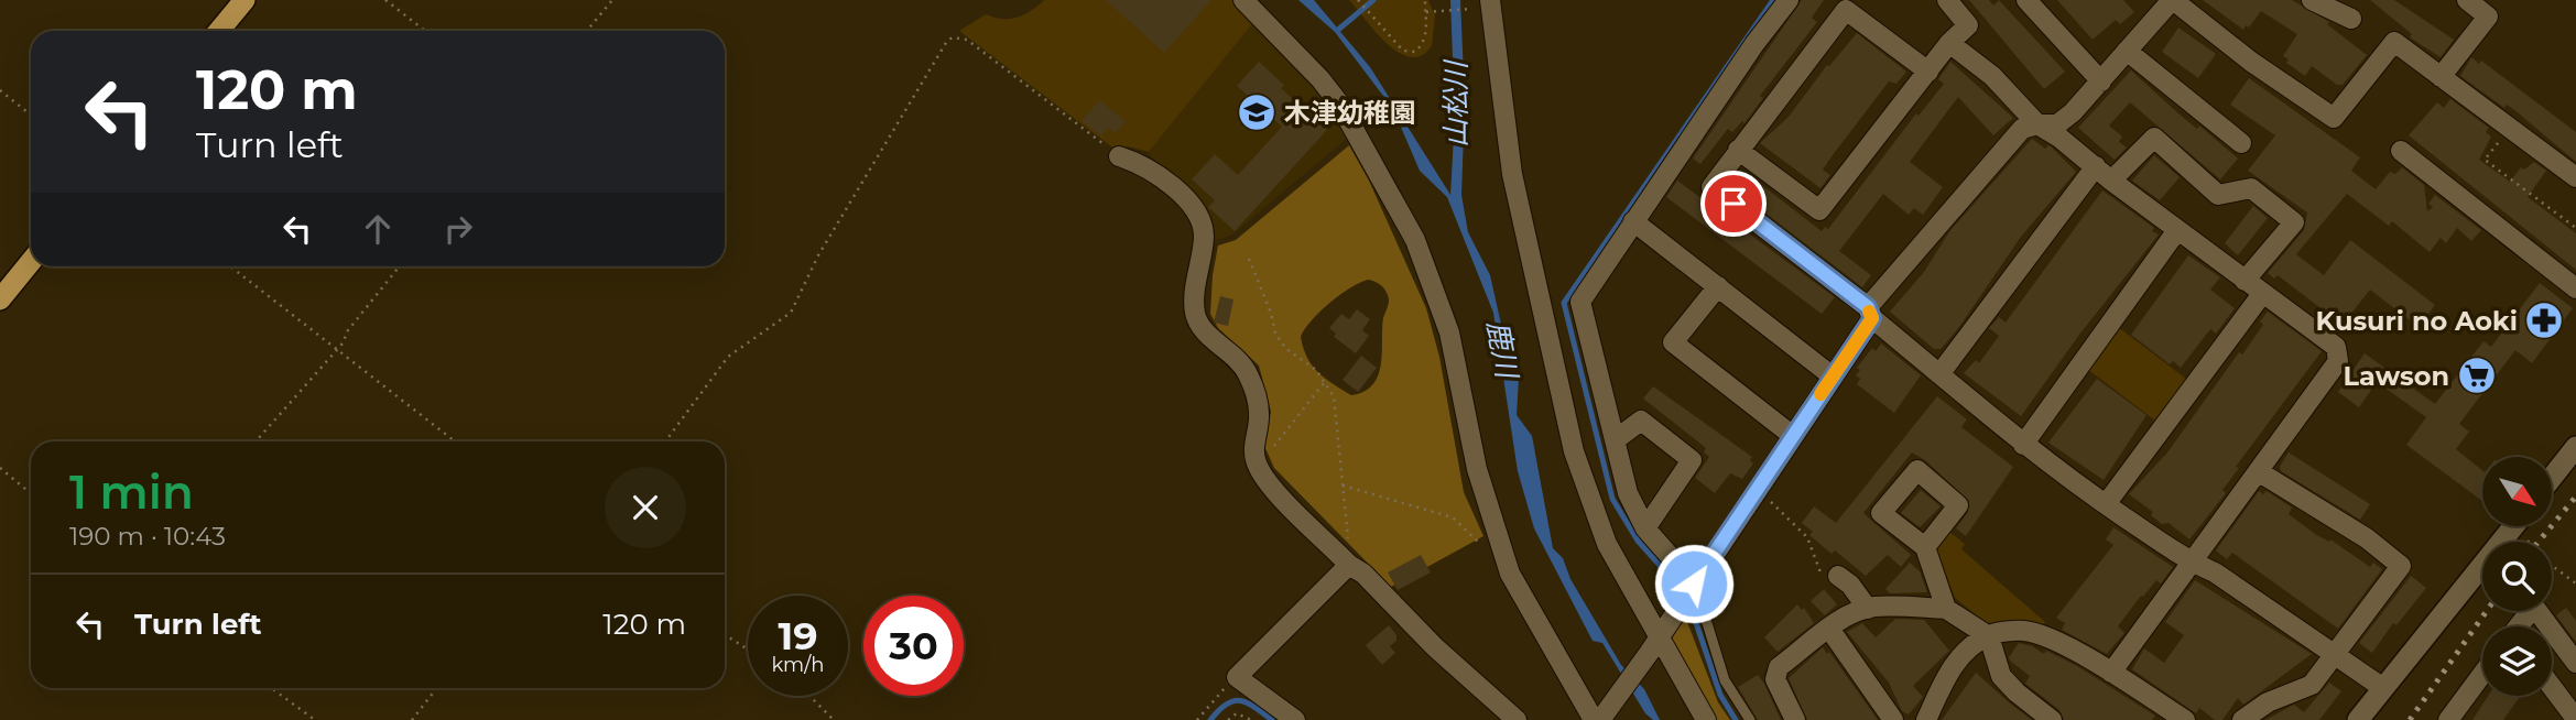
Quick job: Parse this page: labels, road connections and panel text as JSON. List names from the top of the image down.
{
  "water": ["山松川", "鹿川"],
  "places": {
    "school or university": ["木津幼稚園"],
    "pharmacy": ["Kusuri no Aoki"],
    "supermarket": ["Lawson"]
  },
  "north": "bottom right",
  "page": {
    "turn": ["120 m", "Turn left"],
    "heading": ["1 min", "190 m · 10:43"],
    "list": [
      {
        "name": "Turn left",
        "value": "120 m"
      }
    ],
    "speed": "19 km/h",
    "limit": "30"
  }
}
